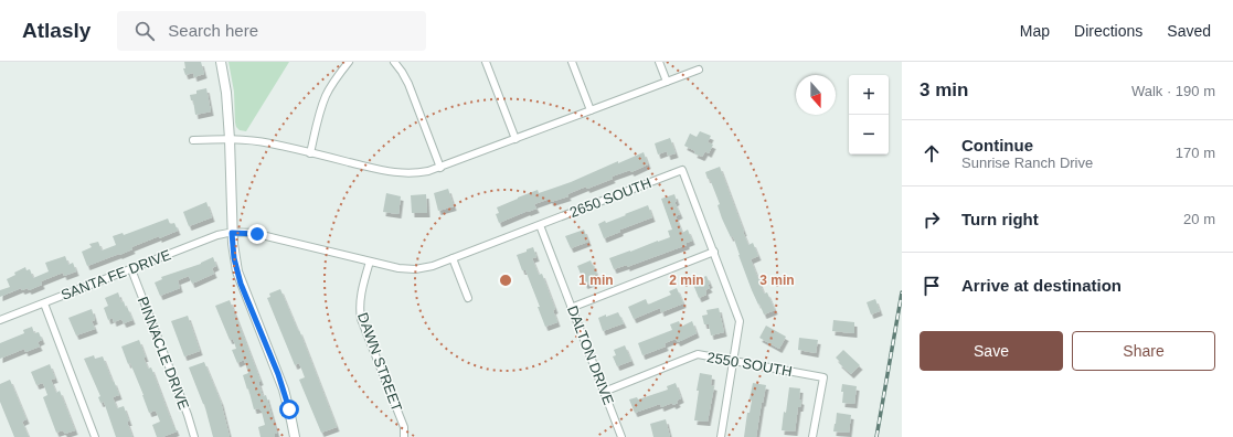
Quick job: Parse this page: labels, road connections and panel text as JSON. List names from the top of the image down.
{
  "streets": {
    "street": [
      "2650 SOUTH",
      "SANTA FE DRIVE",
      "PINNACLE DRIVE",
      "DALTON DRIVE",
      "DAWN STREET",
      "2550 SOUTH"
    ]
  },
  "crossings": [
    ["2650 SOUTH", "SANTA FE DRIVE"],
    ["2650 SOUTH", "DALTON DRIVE"],
    ["2650 SOUTH", "DAWN STREET"],
    ["SANTA FE DRIVE", "PINNACLE DRIVE"],
    ["SANTA FE DRIVE", "DAWN STREET"],
    ["DALTON DRIVE", "2550 SOUTH"]
  ],
  "north": "bottom",
  "page": {
    "header": "Atlasly",
    "search": "Search here",
    "nav": ["Map", "Directions", "Saved"],
    "heading": ["3 min", "Walk · 190 m"],
    "map_buttons": ["+", "−"],
    "list": [
      ["Continue", "Sunrise Ranch Drive", "170 m"],
      ["Turn right", "20 m"],
      "Arrive at destination"
    ],
    "buttons": ["Save", "Share"]
  },
  "rings": ["1 min", "2 min", "3 min"]
}
